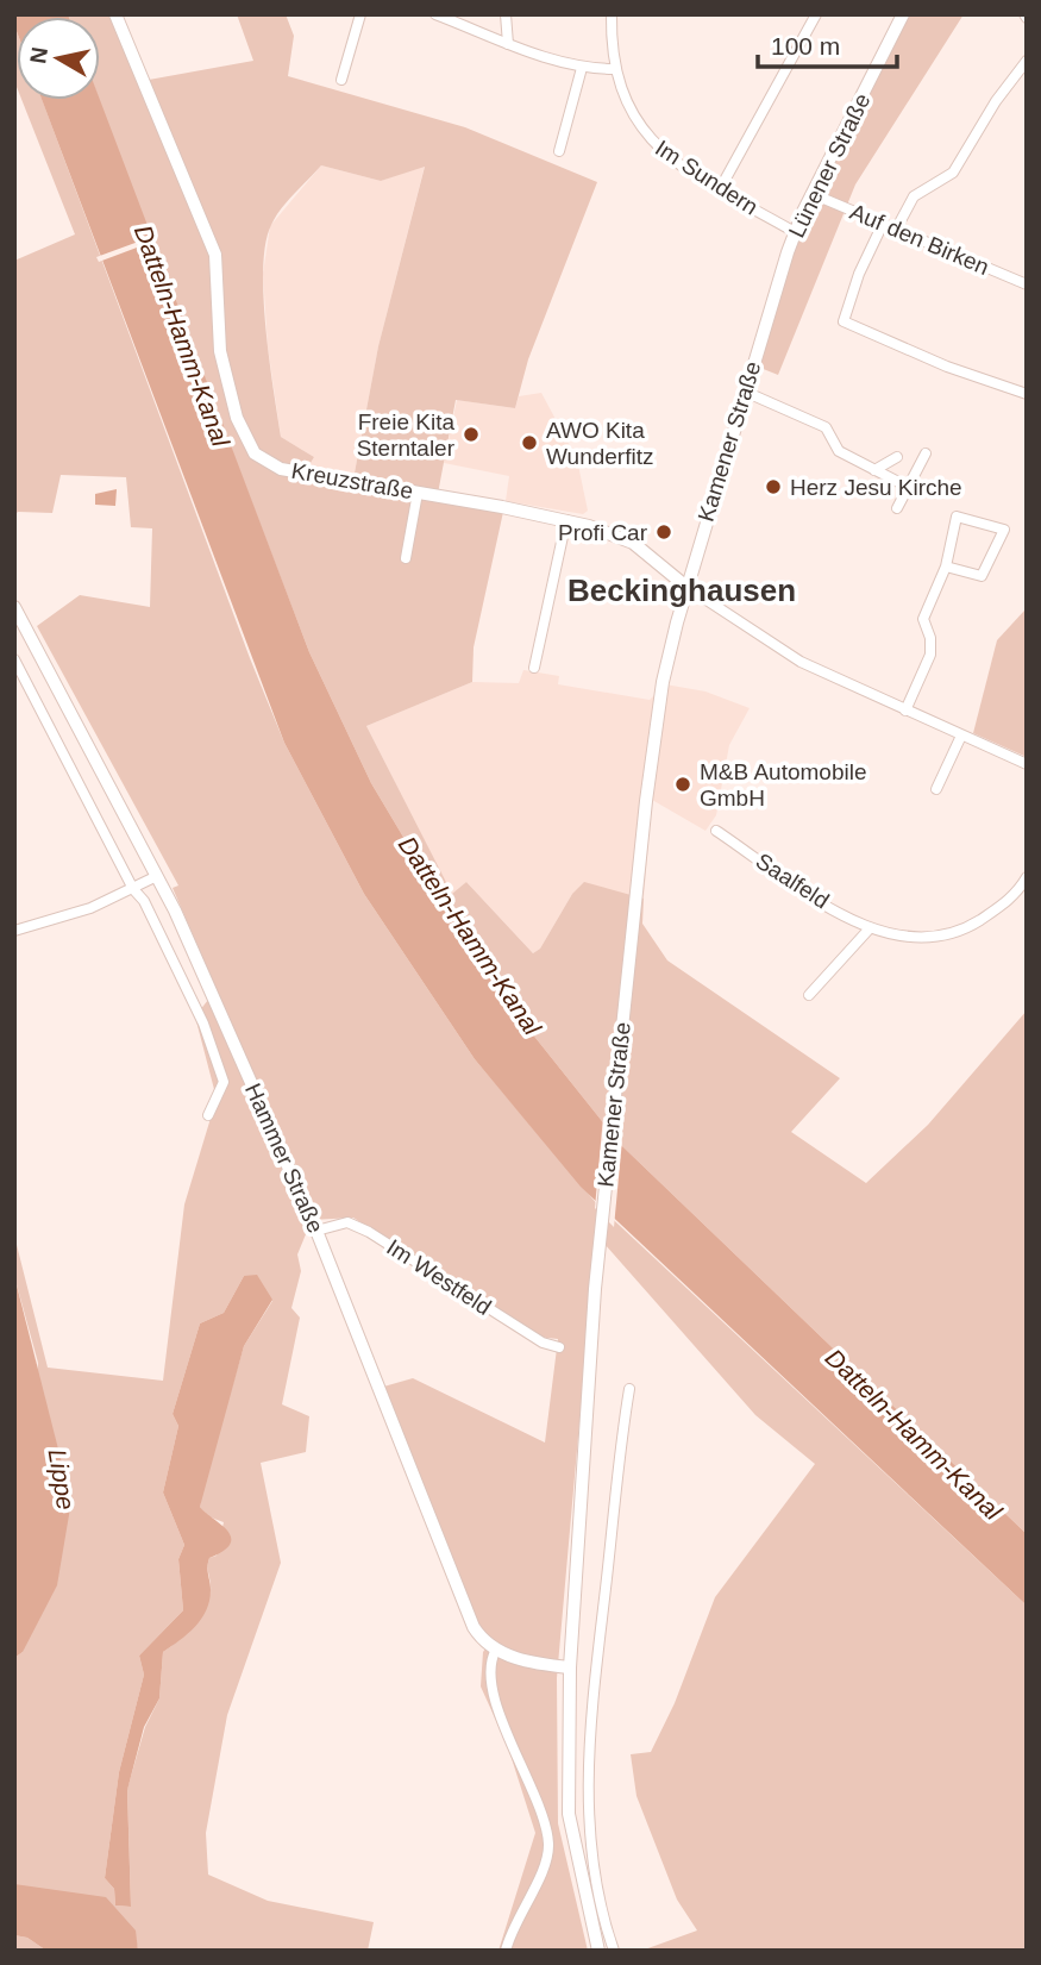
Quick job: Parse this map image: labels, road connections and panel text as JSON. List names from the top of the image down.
{
  "streets": {
    "main road": [
      "Lünener Straße",
      "Kamener Straße",
      "Kreuzstraße",
      "Hammer Straße"
    ],
    "street": [
      "Im Sundern",
      "Auf den Birken",
      "Saalfeld",
      "Im Westfeld"
    ]
  },
  "crossings": [
    ["Lünener Straße", "Im Sundern"],
    ["Lünener Straße", "Auf den Birken"],
    ["Lünener Straße", "Kamener Straße"],
    ["Kamener Straße", "Kreuzstraße"],
    ["Hammer Straße", "Im Westfeld"]
  ],
  "districts": ["Beckinghausen"],
  "water": ["Datteln-Hamm-Kanal", "Lippe"],
  "places": [
    "Freie Kita Sterntaler",
    "AWO Kita Wunderfitz",
    "Herz Jesu Kirche",
    "Profi Car",
    "M&B Automobile GmbH"
  ],
  "scale_bar": "100 m",
  "north": "left"
}
